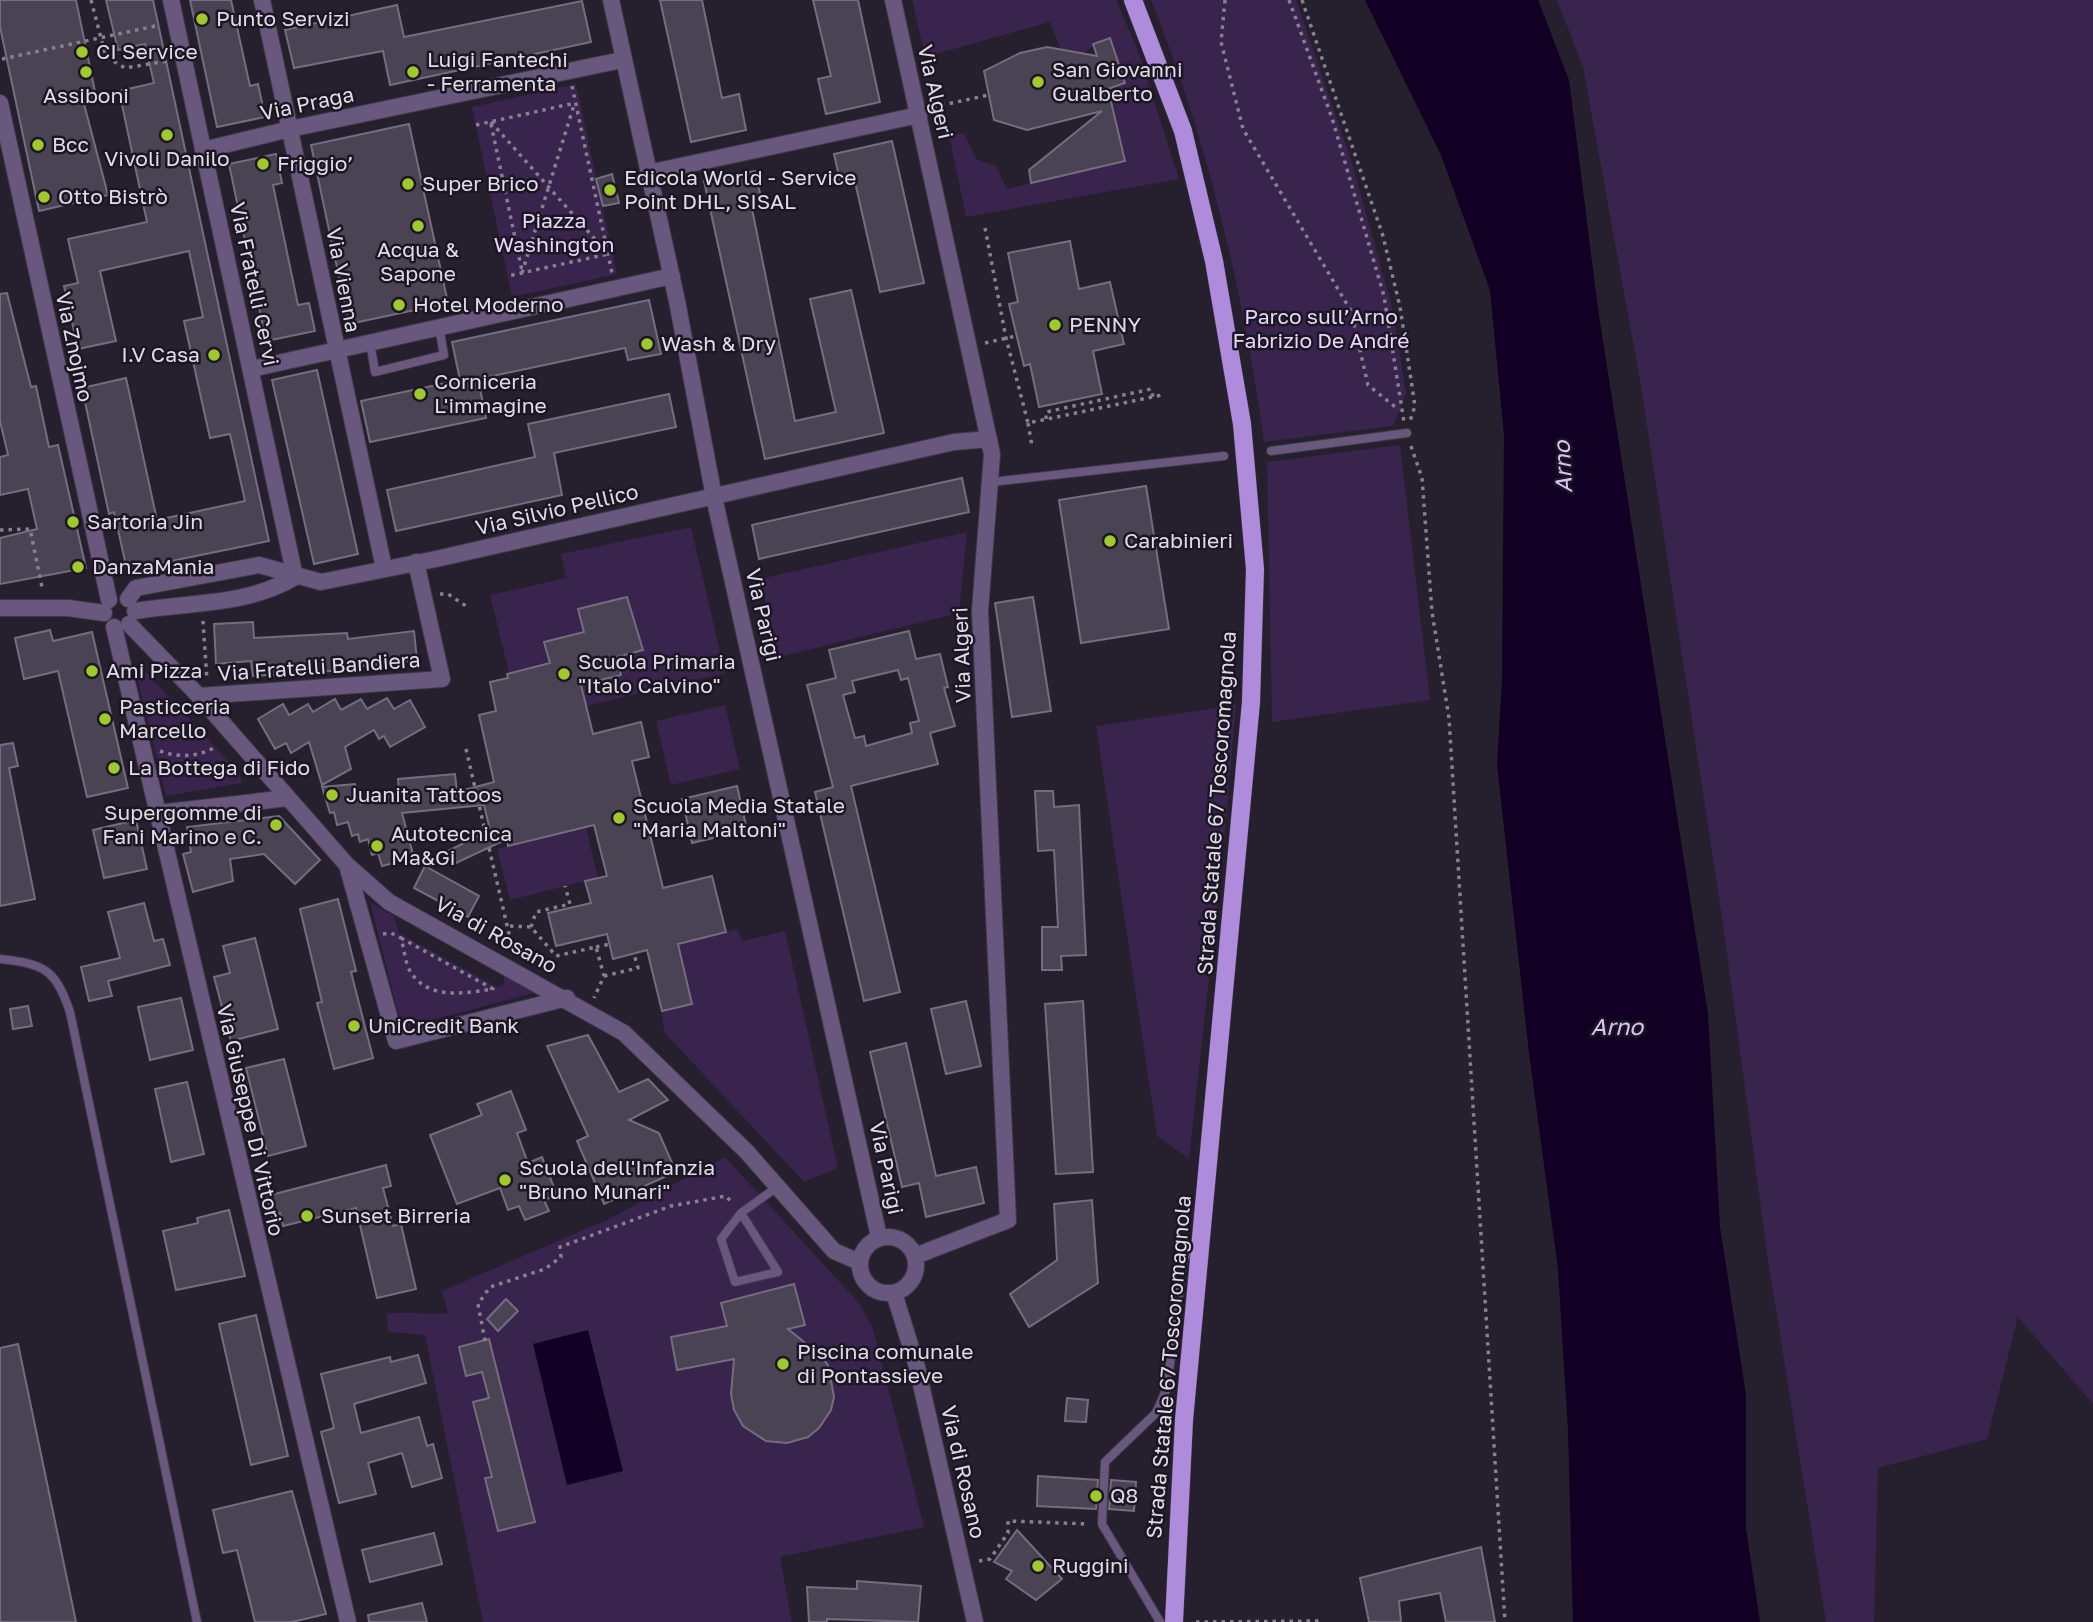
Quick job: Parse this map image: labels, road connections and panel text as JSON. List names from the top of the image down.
{
  "streets": {
    "main road": ["Strada Statale 67 Toscoromagnola"],
    "street": [
      "Via Algeri",
      "Via Praga",
      "Via Vienna",
      "Via Fratelli Cervi",
      "Via Znojmo",
      "Via Silvio Pellico",
      "Via Parigi",
      "Via Fratelli Bandiera",
      "Via di Rosano",
      "Via Giuseppe Di Vittorio"
    ]
  },
  "crossings": [
    ["Via Algeri", "Via Silvio Pellico"],
    ["Via Algeri", "Via Parigi"],
    ["Via Algeri", "Via di Rosano"],
    ["Via Praga", "Via Vienna"],
    ["Via Praga", "Via Fratelli Cervi"],
    ["Via Praga", "Via Parigi"],
    ["Via Vienna", "Via Silvio Pellico"],
    ["Via Fratelli Cervi", "Via Silvio Pellico"],
    ["Via Silvio Pellico", "Via Parigi"],
    ["Via Silvio Pellico", "Via Fratelli Bandiera"],
    ["Via Silvio Pellico", "Via di Rosano"],
    ["Via Silvio Pellico", "Via Giuseppe Di Vittorio"],
    ["Via Parigi", "Via di Rosano"],
    ["Via Fratelli Bandiera", "Via di Rosano"],
    ["Via di Rosano", "Via Giuseppe Di Vittorio"]
  ],
  "water": ["Arno"],
  "parks": ["Piazza Washington", "Parco sull’Arno Fabrizio De André"],
  "places": [
    "Punto Servizi",
    "CI Service",
    "Assiboni",
    "Luigi Fantechi - Ferramenta",
    "San Giovanni Gualberto",
    "Vivoli Danilo",
    "Bcc",
    "Friggio’",
    "Super Brico",
    "Edicola World - Service Point DHL, SISAL",
    "Otto Bistrò",
    "Acqua & Sapone",
    "Hotel Moderno",
    "PENNY",
    "Wash & Dry",
    "I.V Casa",
    "Corniceria L'immagine",
    "Sartoria Jin",
    "Carabinieri",
    "DanzaMania",
    "Ami Pizza",
    "Scuola Primaria \"Italo Calvino\"",
    "Pasticceria Marcello",
    "La Bottega di Fido",
    "Juanita Tattoos",
    "Scuola Media Statale \"Maria Maltoni\"",
    "Supergomme di Fani Marino e C.",
    "Autotecnica Ma&Gi",
    "UniCredit Bank",
    "Scuola dell'Infanzia \"Bruno Munari\"",
    "Sunset Birreria",
    "Piscina comunale di Pontassieve",
    "Q8",
    "Ruggini"
  ]
}
